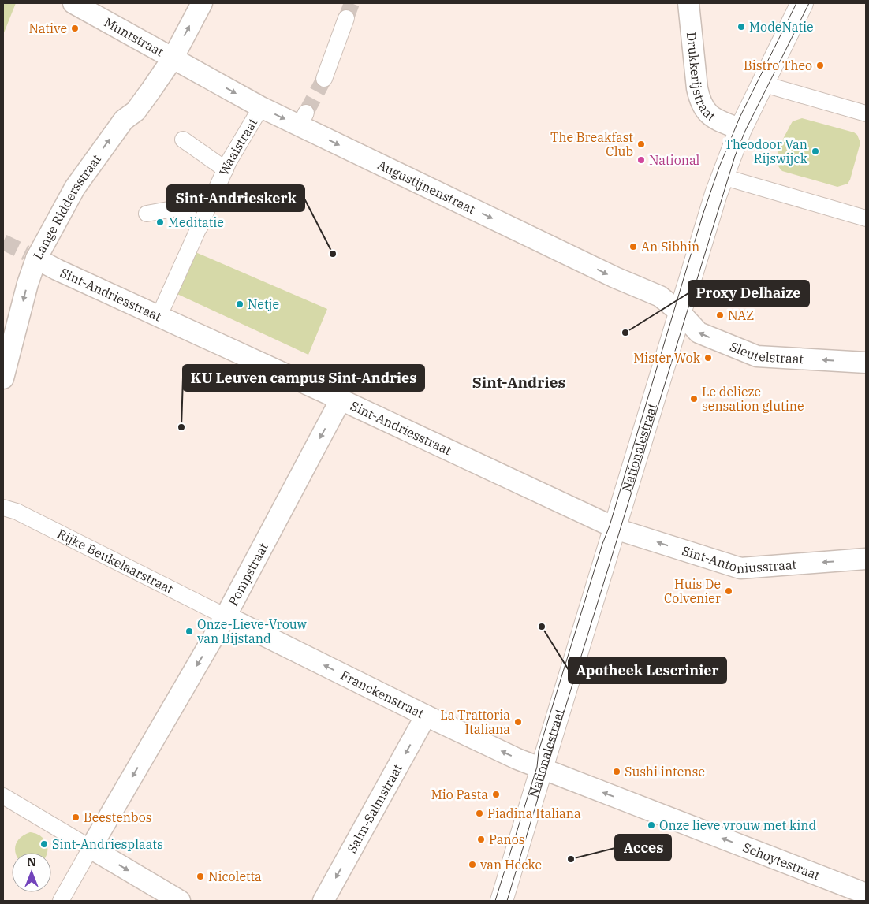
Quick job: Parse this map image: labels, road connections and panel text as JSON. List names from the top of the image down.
{
  "streets": {
    "street": [
      "Muntstraat",
      "Drukkerijstraat",
      "Waaistraat",
      "Augustijnenstraat",
      "Lange Riddersstraat",
      "Sint-Andriesstraat",
      "Sleutelstraat",
      "Nationalestraat",
      "Sint-Antoniusstraat",
      "Rijke Beukelaarstraat",
      "Pompstraat",
      "Franckenstraat",
      "Salm-Salmstraat",
      "Schoytestraat"
    ]
  },
  "crossings": [
    ["Muntstraat", "Augustijnenstraat"],
    ["Muntstraat", "Lange Riddersstraat"],
    ["Drukkerijstraat", "Nationalestraat"],
    ["Waaistraat", "Augustijnenstraat"],
    ["Waaistraat", "Sint-Andriesstraat"],
    ["Augustijnenstraat", "Lange Riddersstraat"],
    ["Augustijnenstraat", "Sleutelstraat"],
    ["Augustijnenstraat", "Nationalestraat"],
    ["Lange Riddersstraat", "Sint-Andriesstraat"],
    ["Sint-Andriesstraat", "Nationalestraat"],
    ["Sint-Andriesstraat", "Sint-Antoniusstraat"],
    ["Sint-Andriesstraat", "Pompstraat"],
    ["Sleutelstraat", "Nationalestraat"],
    ["Nationalestraat", "Sint-Antoniusstraat"],
    ["Nationalestraat", "Franckenstraat"],
    ["Nationalestraat", "Schoytestraat"],
    ["Rijke Beukelaarstraat", "Pompstraat"],
    ["Rijke Beukelaarstraat", "Franckenstraat"],
    ["Pompstraat", "Franckenstraat"],
    ["Franckenstraat", "Salm-Salmstraat"],
    ["Franckenstraat", "Schoytestraat"]
  ],
  "one_way": [
    "Augustijnenstraat",
    "Sint-Antoniusstraat",
    "Pompstraat",
    "Franckenstraat",
    "Salm-Salmstraat",
    "Schoytestraat"
  ],
  "districts": ["Sint-Andries"],
  "places": [
    "ModeNatie",
    "Native",
    "Bistro Theo",
    "The Breakfast Club",
    "Theodoor Van Rijswijck",
    "National",
    "Meditatie",
    "An Sibhin",
    "Sint-Andrieskerk",
    "Netje",
    "NAZ",
    "Proxy Delhaize",
    "Mister Wok",
    "Le delieze sensation glutine",
    "KU Leuven campus Sint-Andries",
    "Huis De Colvenier",
    "Apotheek Lescrinier",
    "Onze-Lieve-Vrouw van Bijstand",
    "La Trattoria Italiana",
    "Sushi intense",
    "Mio Pasta",
    "Piadina Italiana",
    "Beestenbos",
    "Onze lieve vrouw met kind",
    "Panos",
    "Sint-Andriesplaats",
    "Acces",
    "van Hecke",
    "Nicoletta"
  ],
  "north": "top"
}
